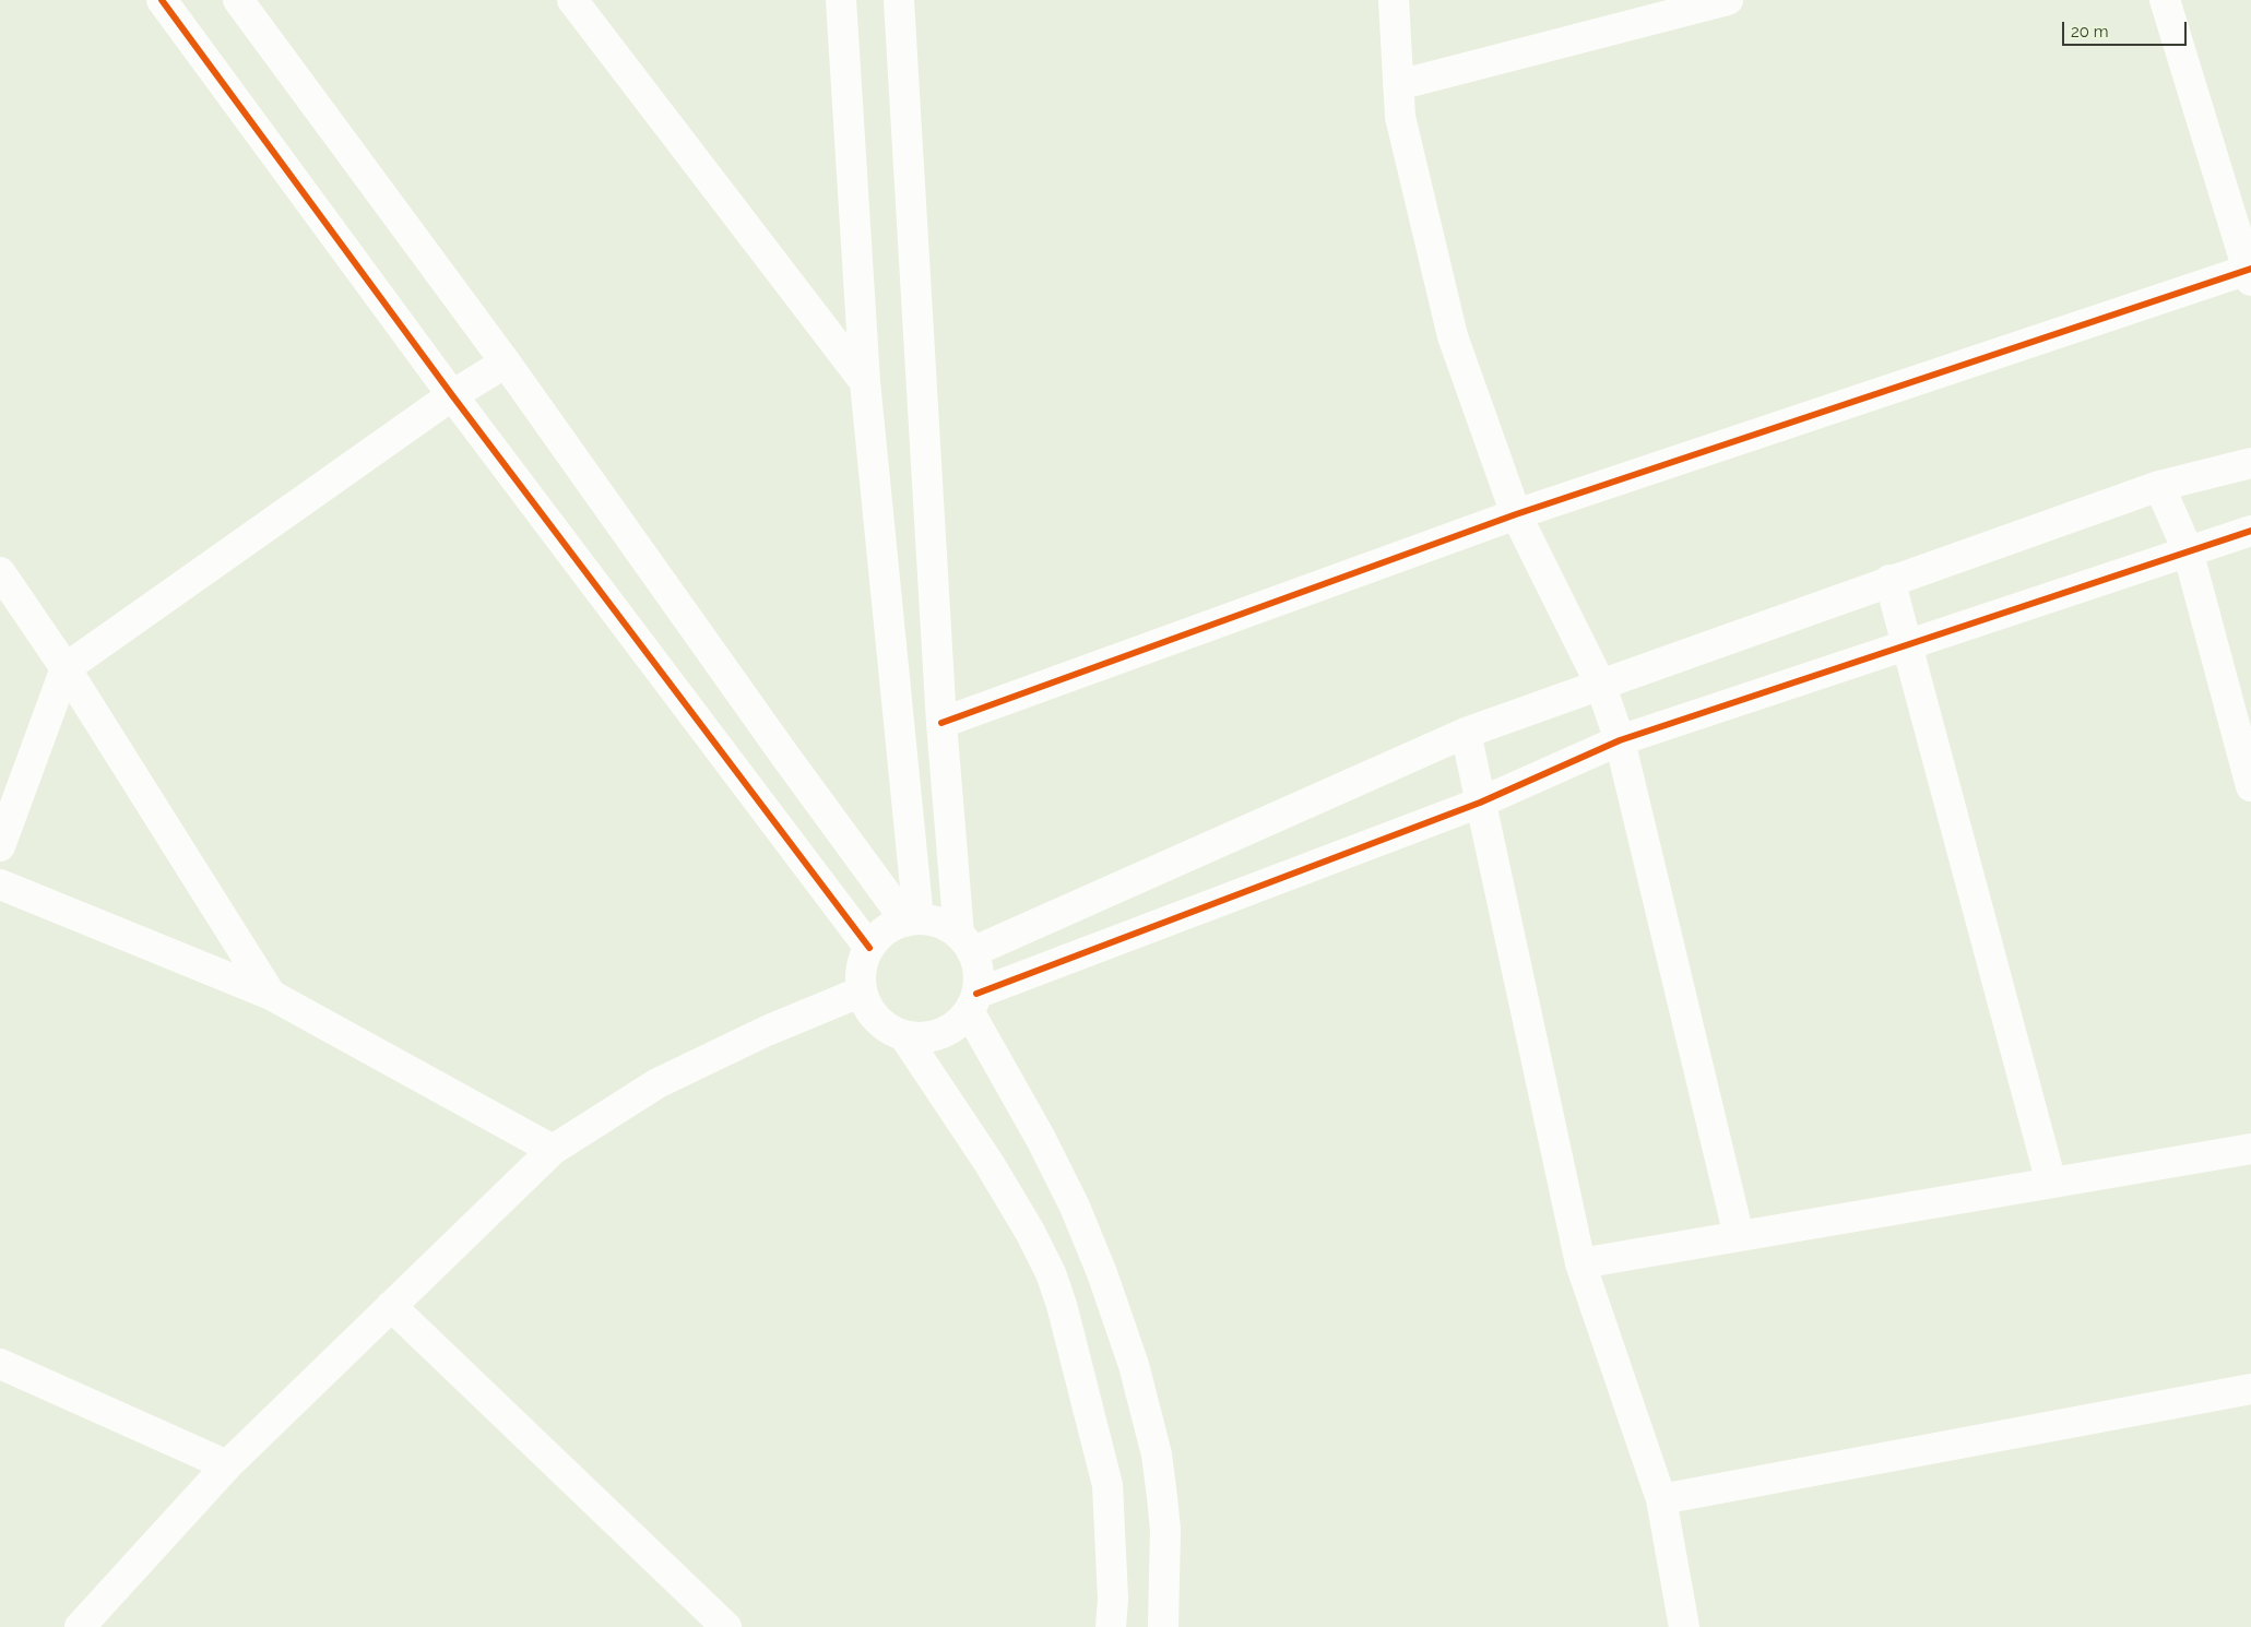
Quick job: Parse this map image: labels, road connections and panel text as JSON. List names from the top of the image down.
{
  "scale_bar": "20 m"
}
